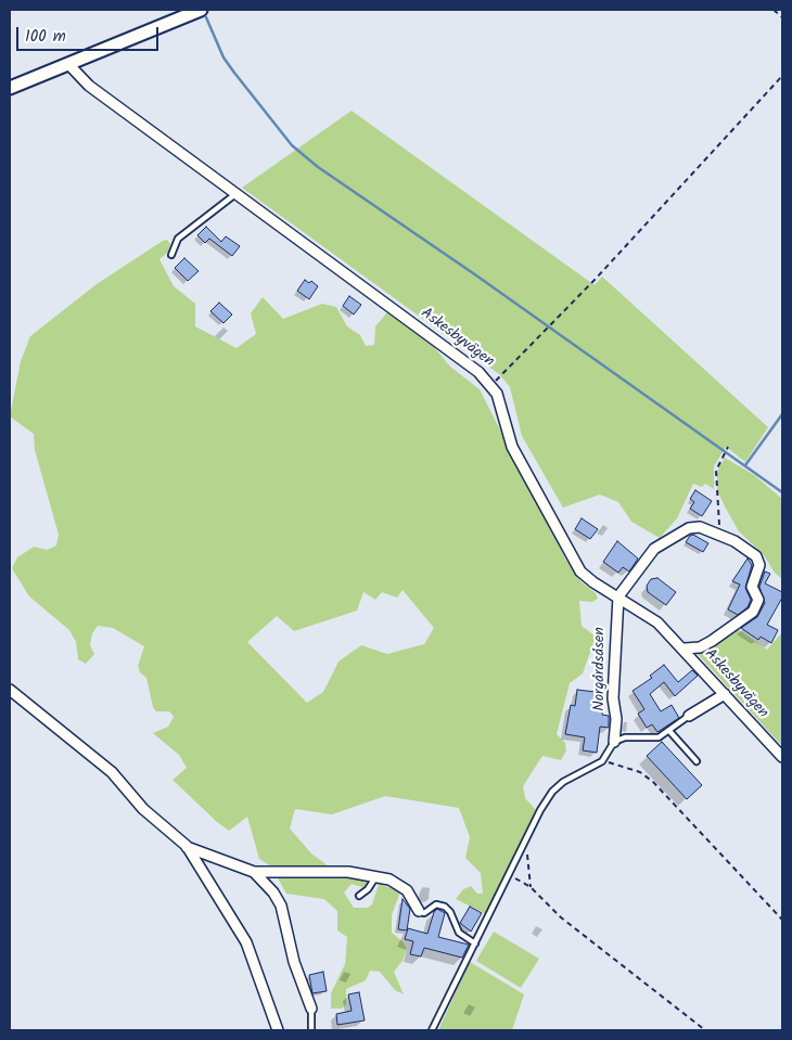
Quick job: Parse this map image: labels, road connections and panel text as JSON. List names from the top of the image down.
{
  "streets": {
    "street": ["Askesbyvägen", "Norgårdsåsen"]
  },
  "crossings": [
    ["Askesbyvägen", "Norgårdsåsen"]
  ],
  "scale_bar": "100 m"
}
